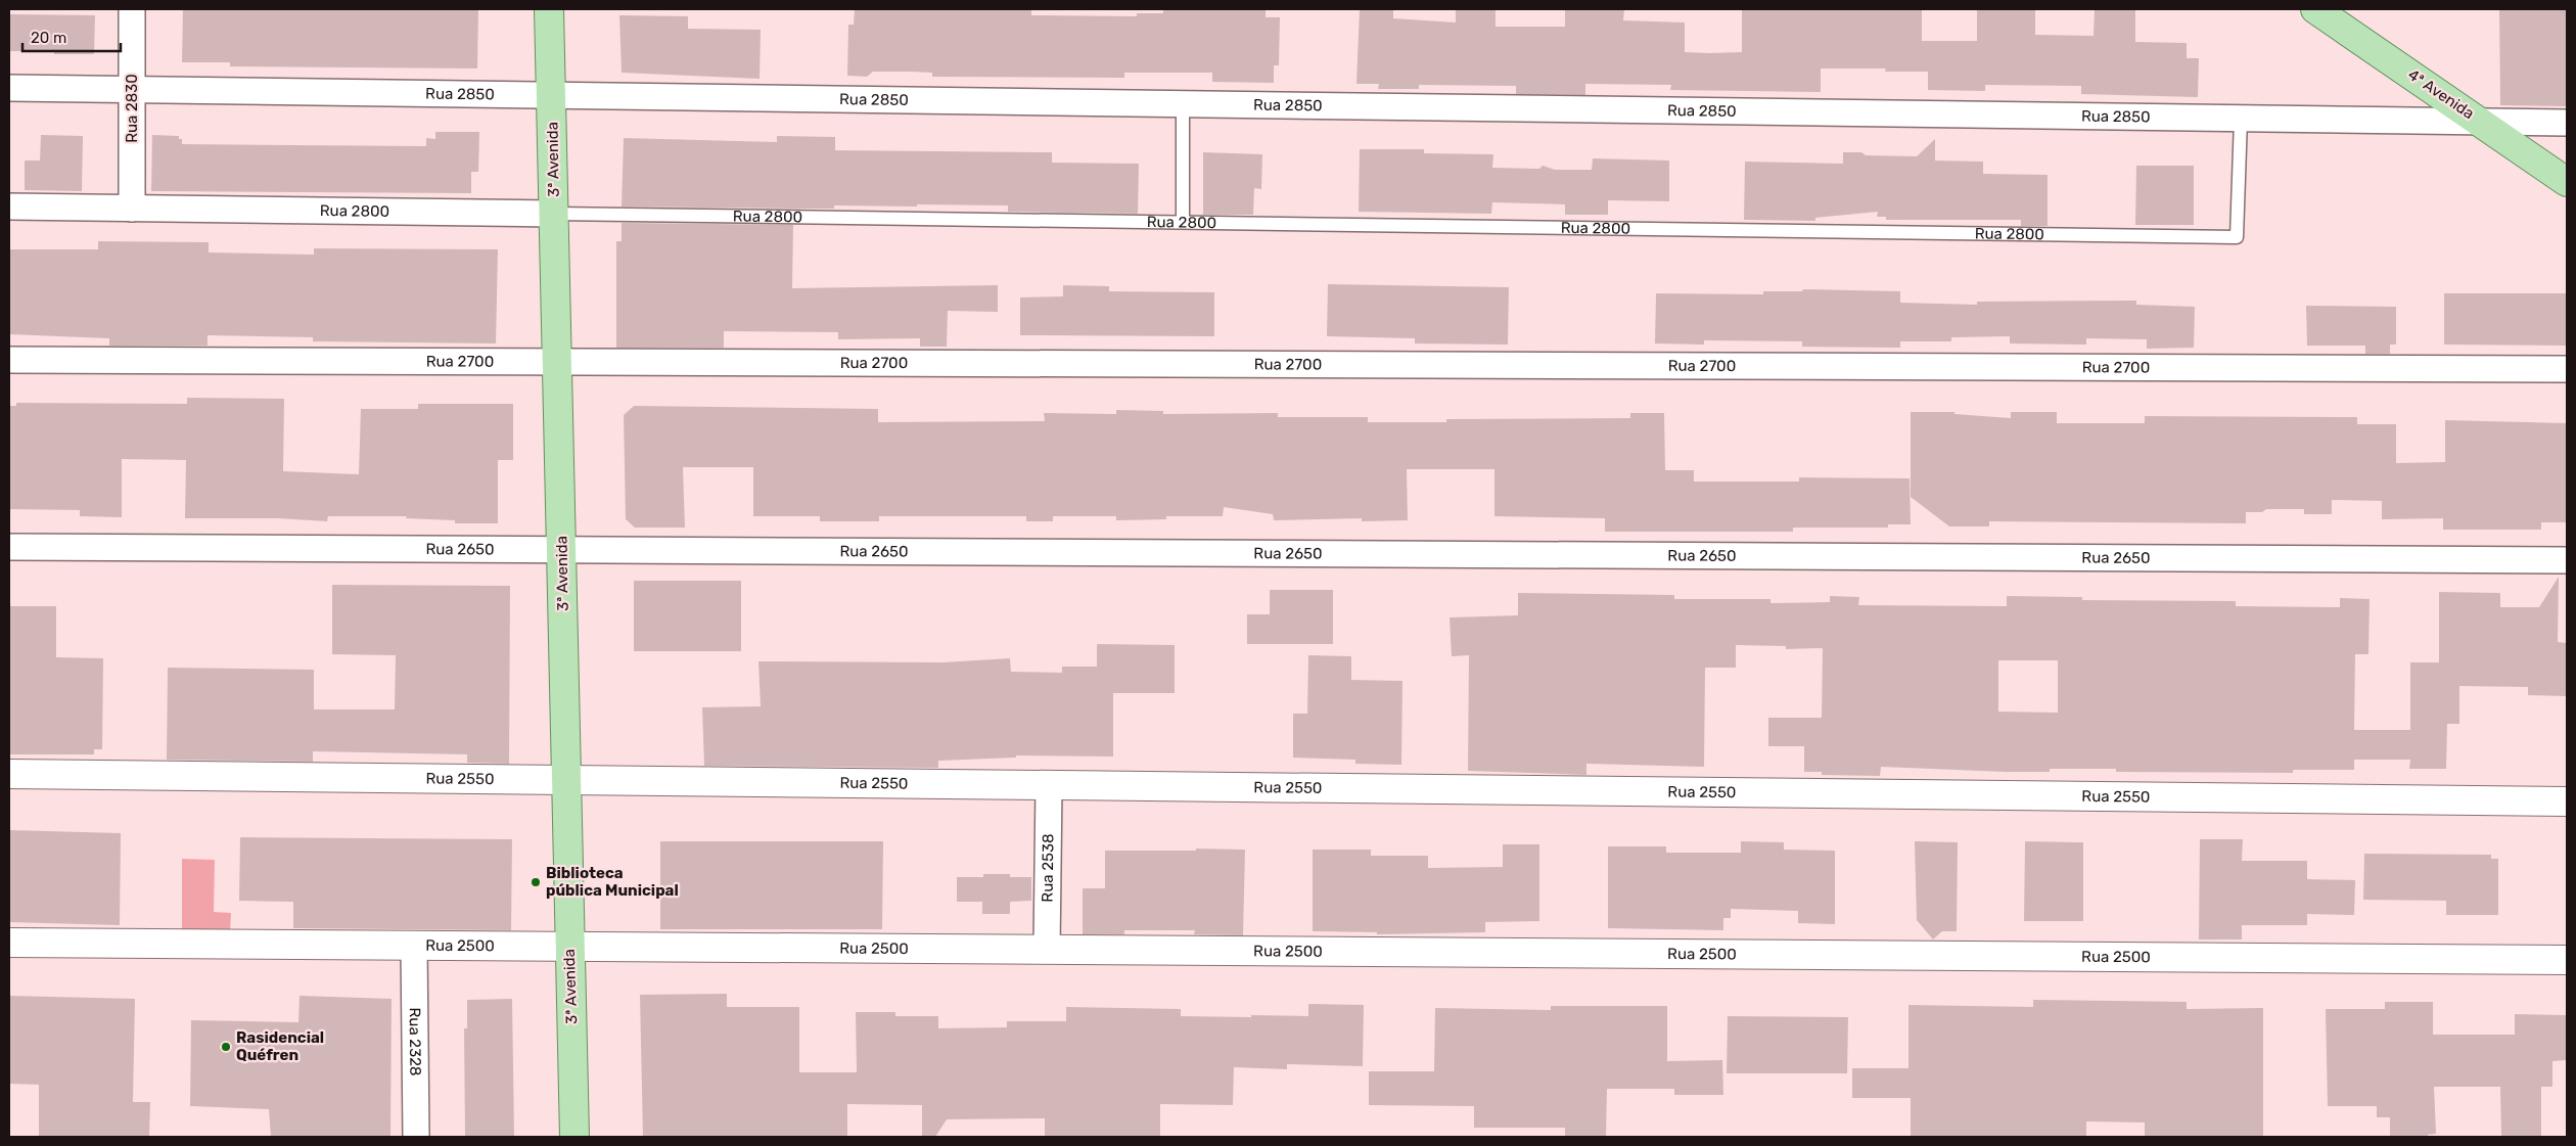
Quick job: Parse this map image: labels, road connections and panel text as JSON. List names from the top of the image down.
{
  "streets": {
    "main road": [
      "4ª Avenida",
      "3ª Avenida",
      "Rua 2550",
      "Rua 2500"
    ],
    "street": [
      "Rua 2850",
      "Rua 2830",
      "Rua 2800",
      "Rua 2700",
      "Rua 2650",
      "Rua 2538",
      "Rua 2328"
    ]
  },
  "crossings": [
    ["Rua 2850", "4ª Avenida"],
    ["Rua 2850", "Rua 2830"],
    ["Rua 2850", "3ª Avenida"],
    ["Rua 2850", "Rua 2800"],
    ["Rua 2830", "Rua 2800"],
    ["3ª Avenida", "Rua 2800"],
    ["3ª Avenida", "Rua 2700"],
    ["3ª Avenida", "Rua 2650"],
    ["3ª Avenida", "Rua 2550"],
    ["3ª Avenida", "Rua 2500"],
    ["Rua 2550", "Rua 2538"],
    ["Rua 2538", "Rua 2500"],
    ["Rua 2500", "Rua 2328"]
  ],
  "places": ["Biblioteca pública Municipal", "Rasidencial Quéfren"],
  "scale_bar": "20 m"
}
